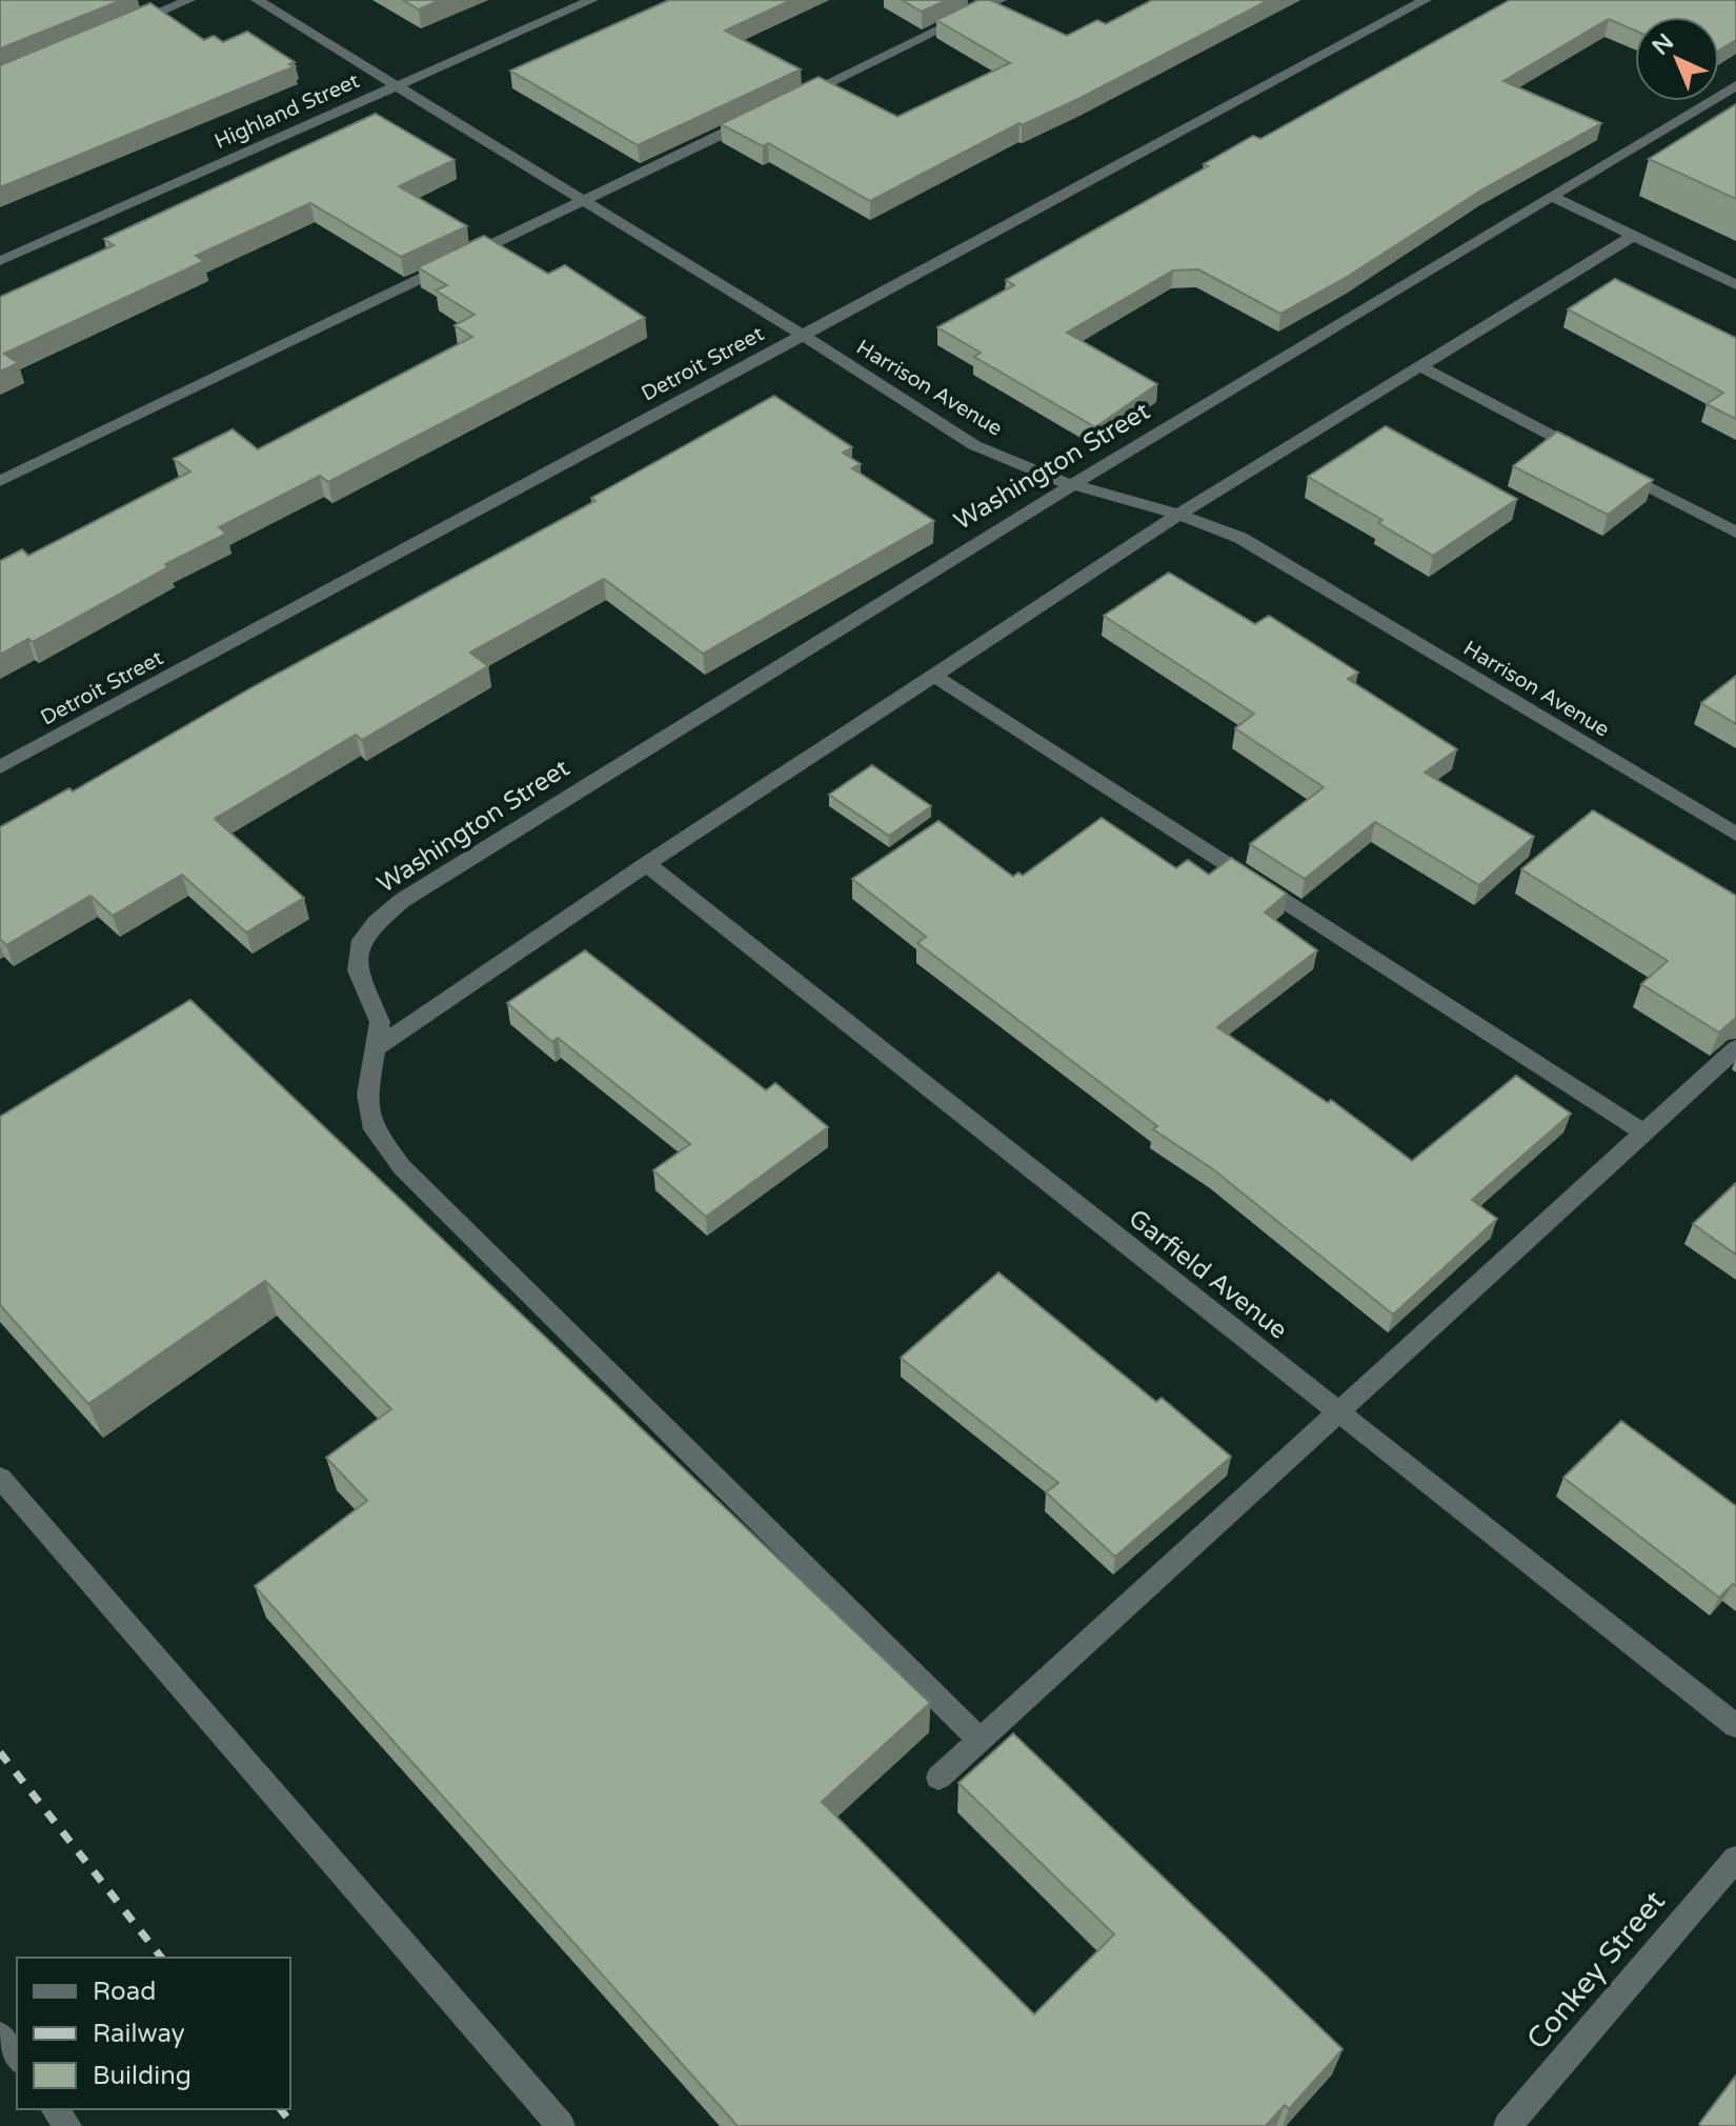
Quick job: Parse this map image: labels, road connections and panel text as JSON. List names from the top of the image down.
{
  "streets": {
    "street": [
      "Highland Street",
      "Detroit Street",
      "Harrison Avenue",
      "Washington Street",
      "Garfield Avenue",
      "Conkey Street"
    ]
  },
  "crossings": [
    ["Highland Street", "Harrison Avenue"],
    ["Detroit Street", "Harrison Avenue"],
    ["Harrison Avenue", "Washington Street"]
  ],
  "legend": ["Road", "Railway", "Building"],
  "north": "top left"
}
